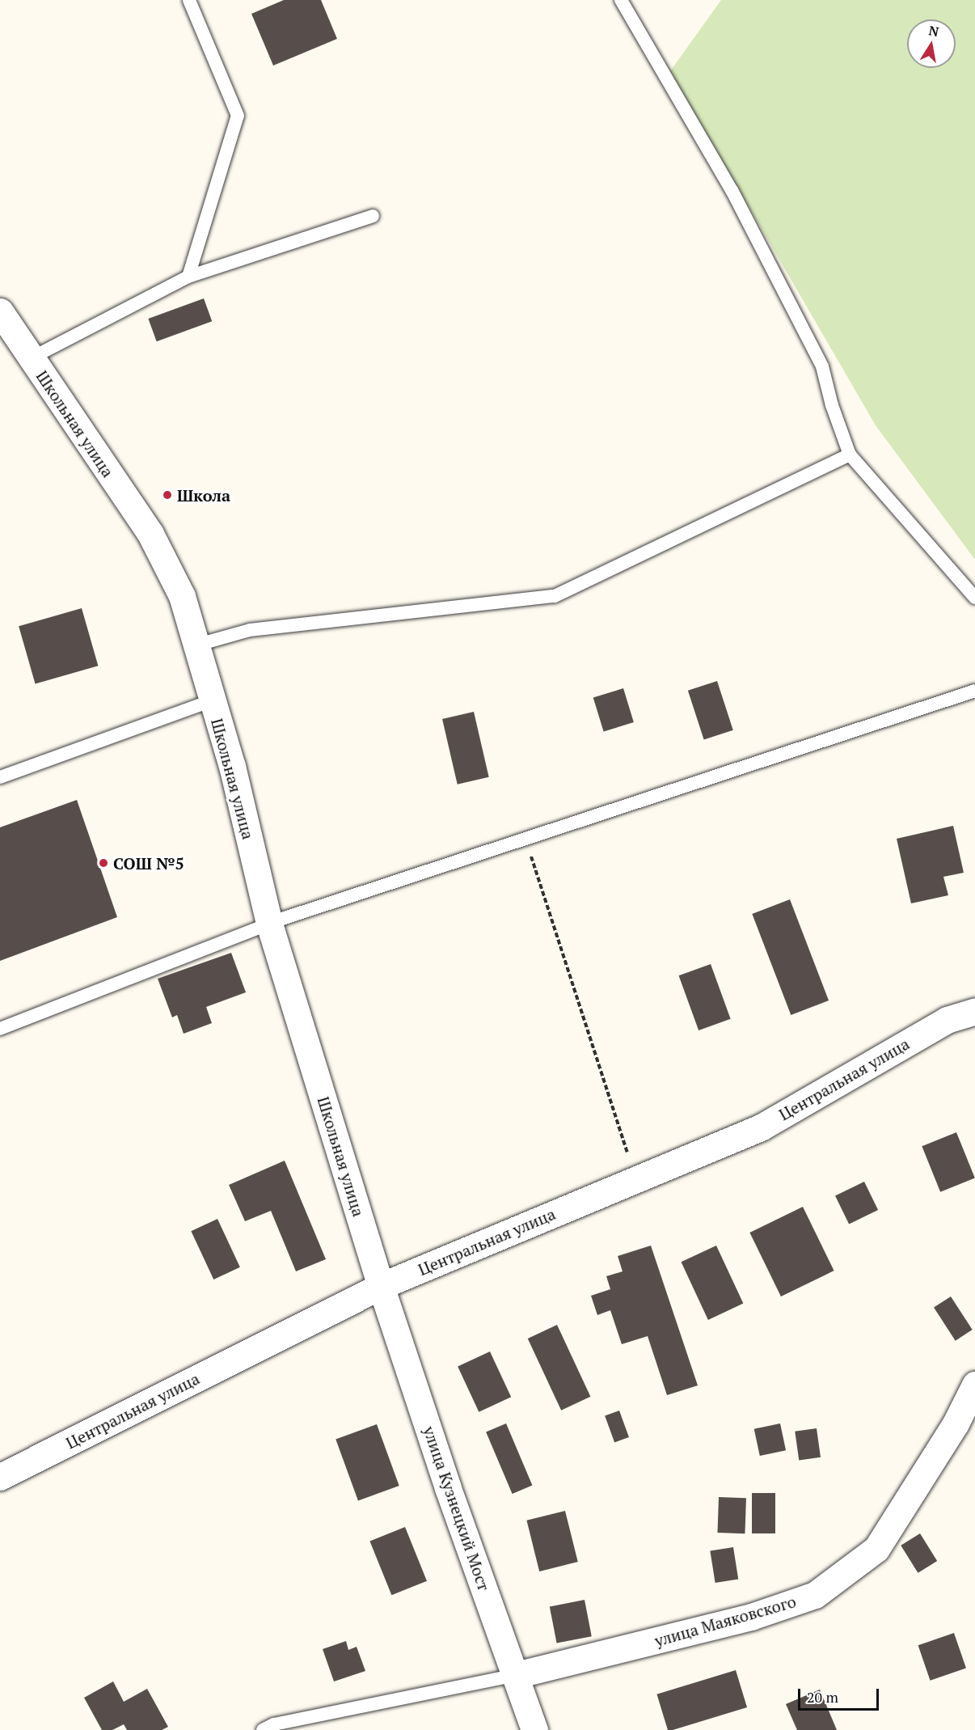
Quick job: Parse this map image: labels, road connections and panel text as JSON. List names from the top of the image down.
{
  "streets": {
    "street": [
      "Школьная улица",
      "Центральная улица",
      "улица Кузнецкий Мост",
      "улица Маяковского"
    ]
  },
  "crossings": [
    ["Школьная улица", "Центральная улица"],
    ["Школьная улица", "улица Кузнецкий Мост"],
    ["Центральная улица", "улица Кузнецкий Мост"],
    ["улица Кузнецкий Мост", "улица Маяковского"]
  ],
  "places": ["Школа", "СОШ №5"],
  "scale_bar": "20 m",
  "north": "top"
}
